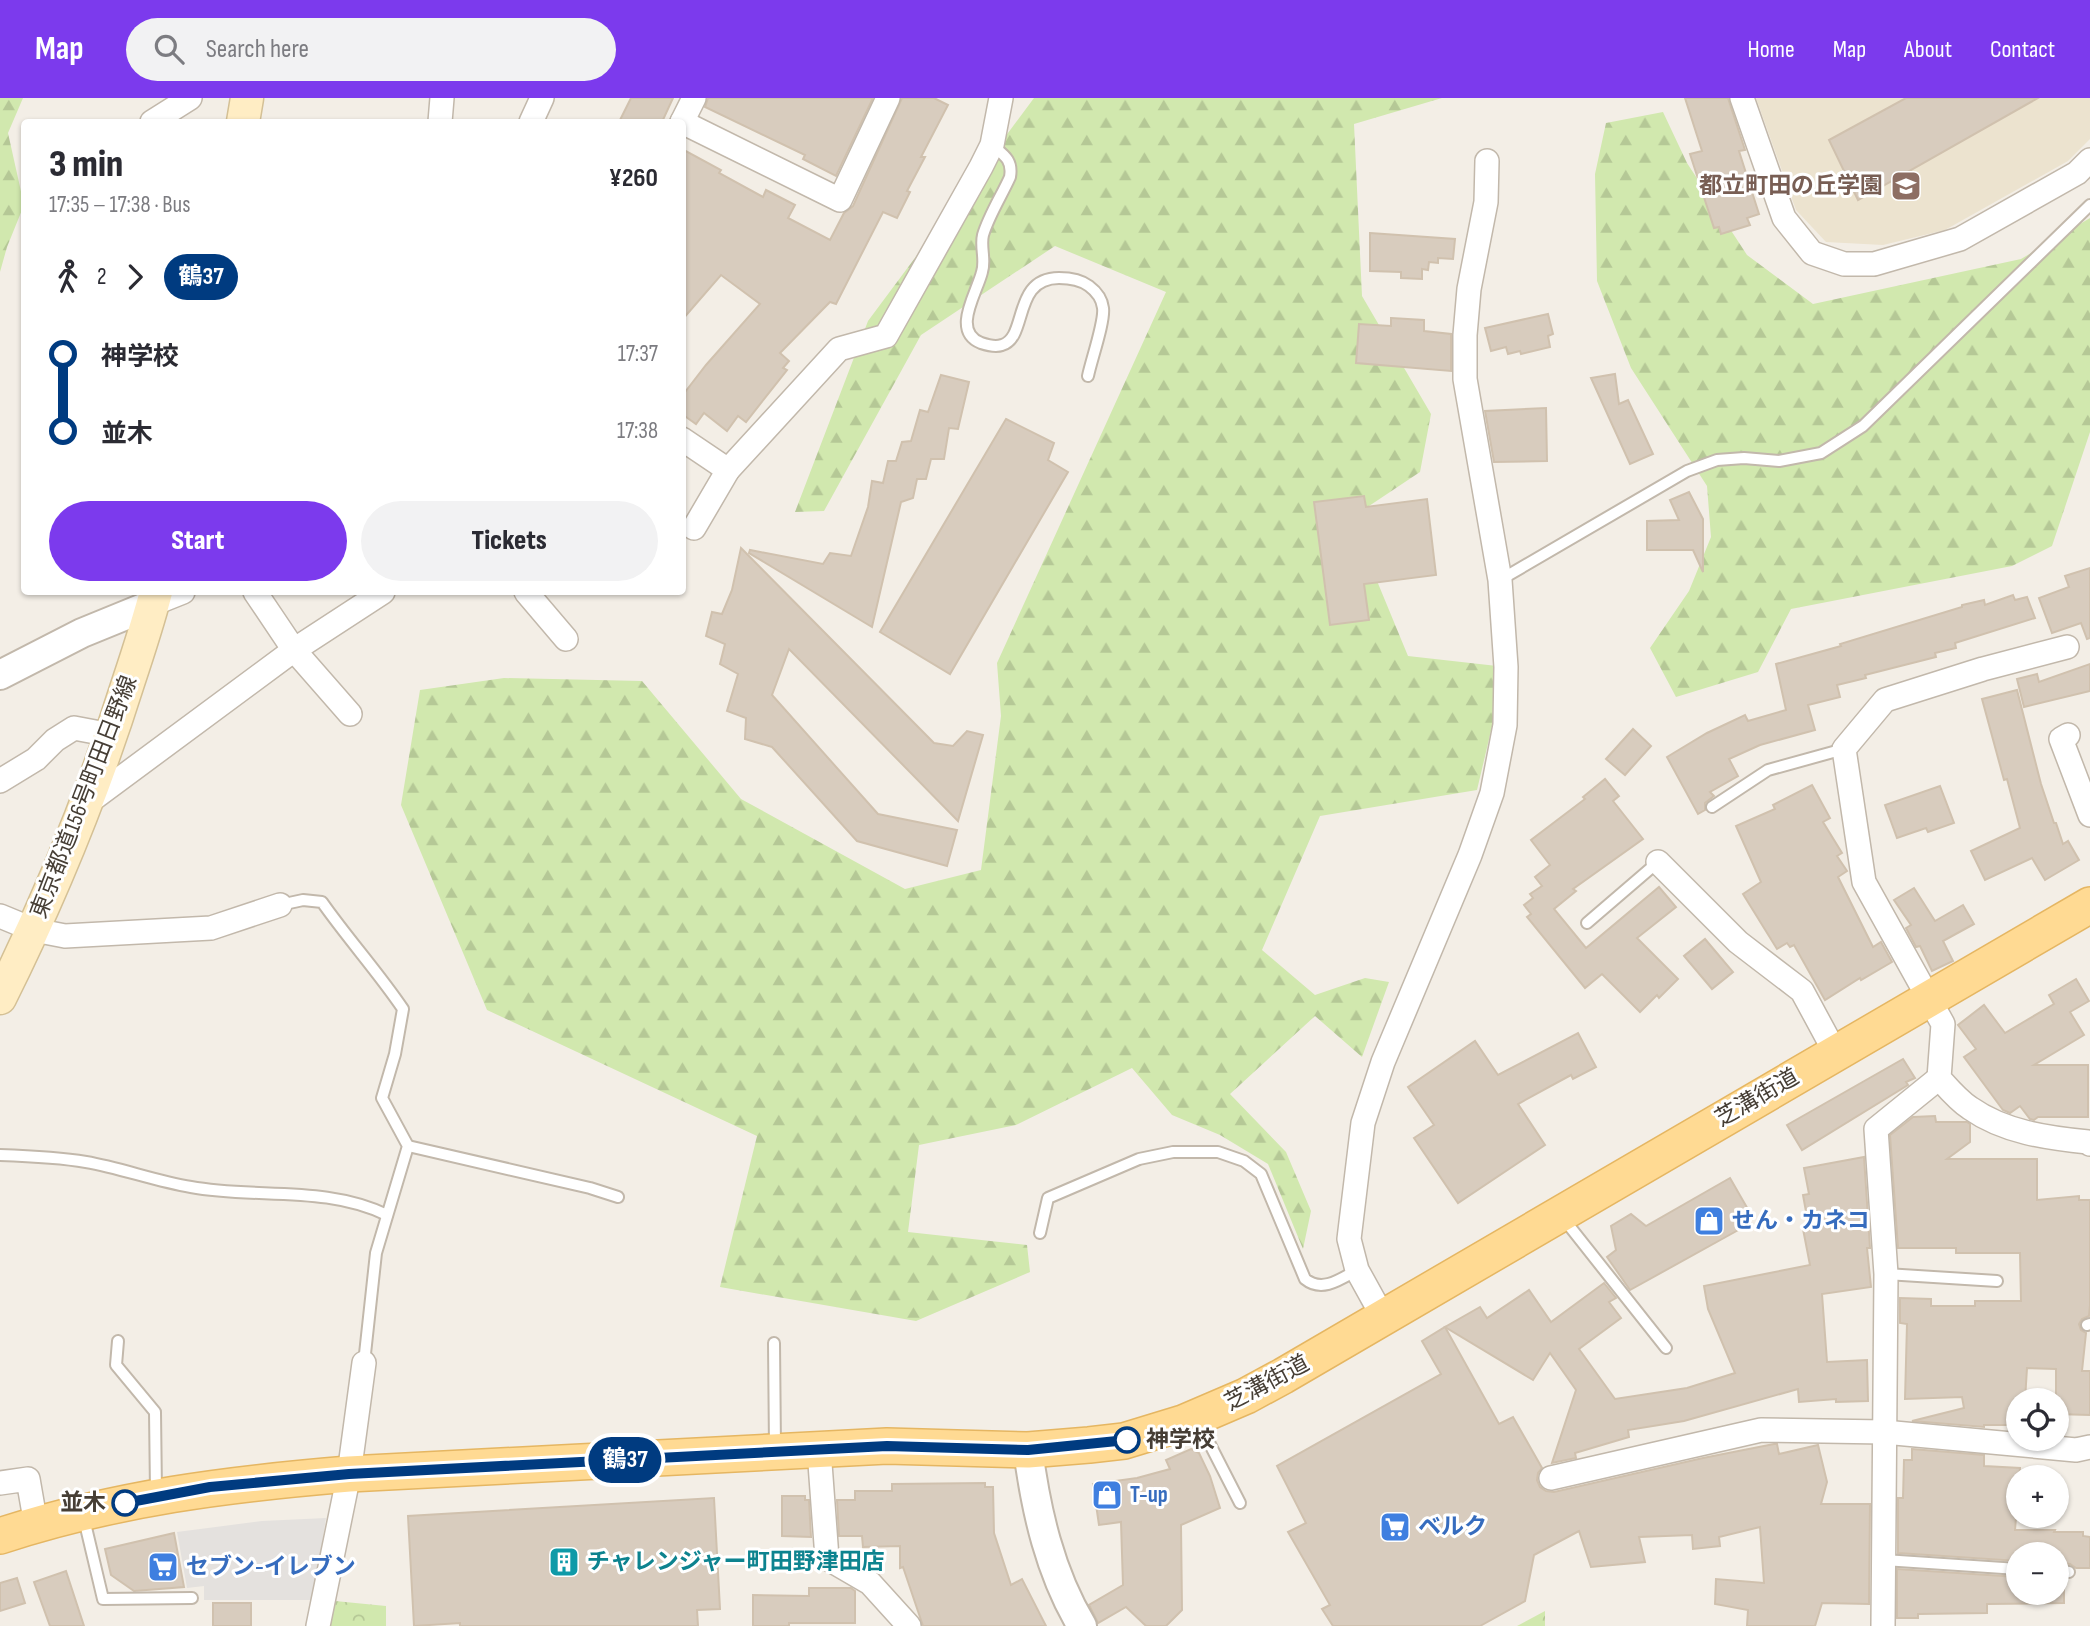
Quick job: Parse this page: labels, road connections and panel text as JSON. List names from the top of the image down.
{
  "streets": {
    "main road": ["東京都道156号町田日野線", "芝溝街道"]
  },
  "places": {
    "school or university": ["都立町田の丘学園"],
    "shop": ["せん・カネコ", "T-up"],
    "other": ["神学校", "並木"],
    "supermarket": ["ベルク", "セブン-イレブン"],
    "building": ["チャレンジャー町田野津田店"]
  },
  "lines": ["bus line 鶴37"],
  "page": {
    "header": "Map",
    "search": "Search here",
    "nav": [
      "Home",
      "Map",
      "About",
      "Contact"
    ],
    "on_map": "鶴37",
    "heading": ["3 min", "17:35 – 17:38 · Bus", "¥260"],
    "legs": ["2", "鶴37"],
    "list": [
      {
        "name": "神学校",
        "value": "17:37"
      },
      {
        "name": "並木",
        "value": "17:38"
      }
    ],
    "buttons": ["Start", "Tickets"],
    "map_buttons": ["+", "−"]
  }
}
